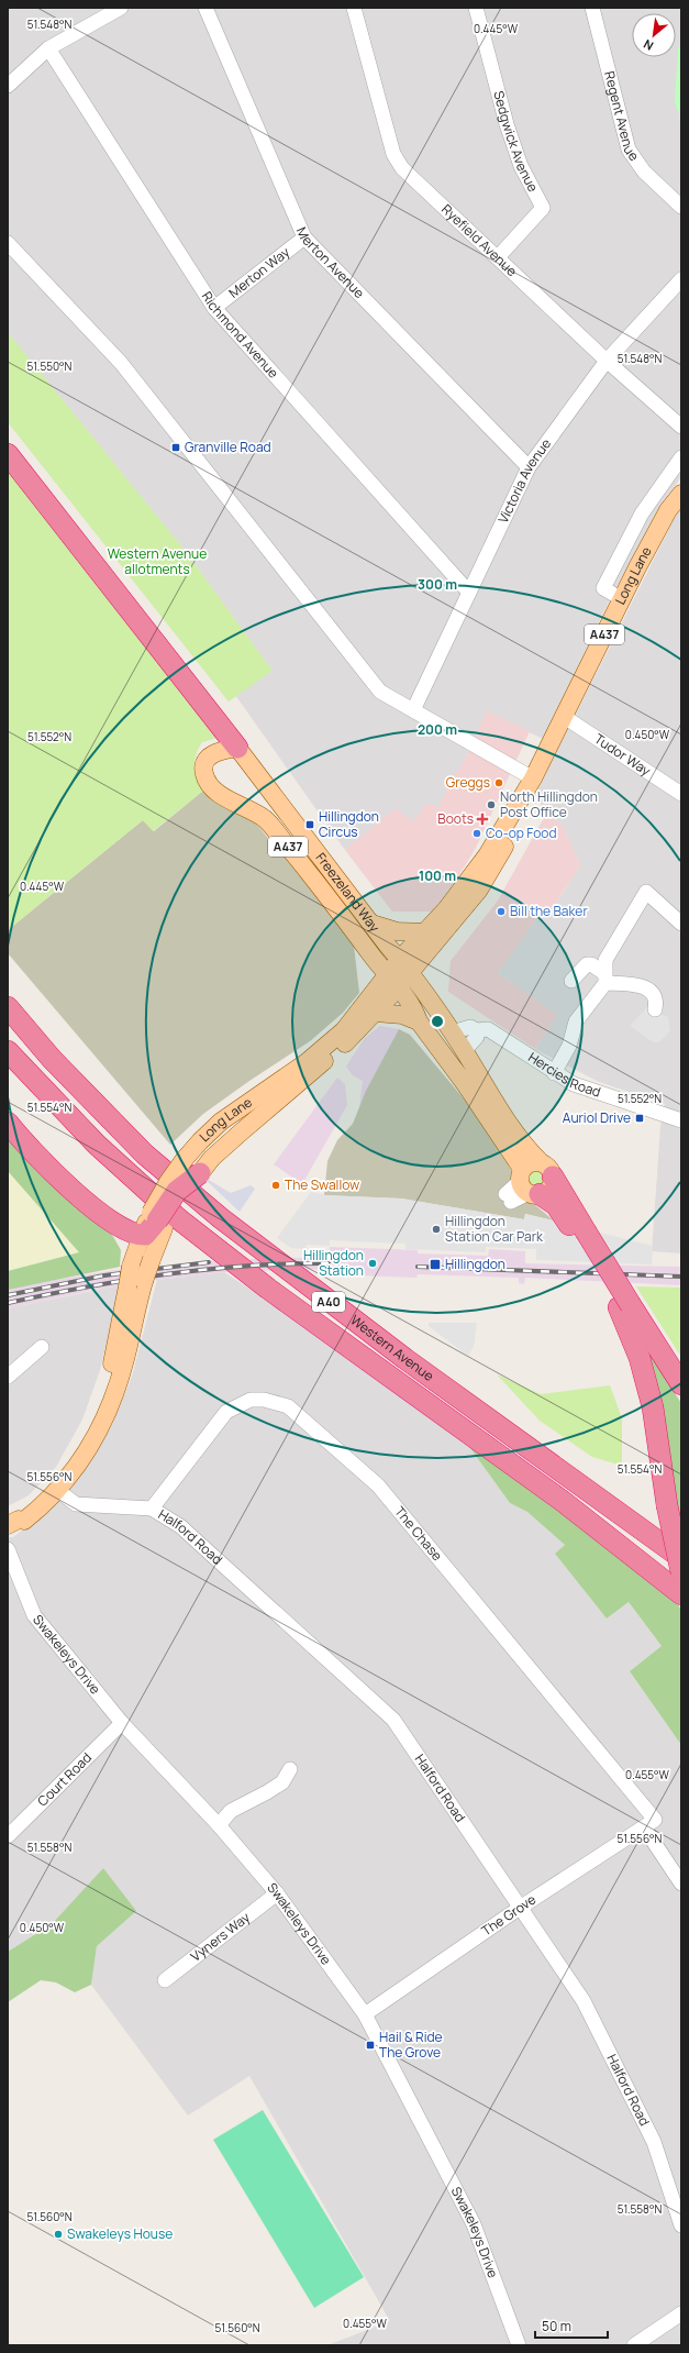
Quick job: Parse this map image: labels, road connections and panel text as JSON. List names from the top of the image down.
{
  "streets": {
    "highway": ["A40", "Western Avenue"],
    "main road": ["Long Lane", "A437", "Freezeland Way"],
    "street": [
      "Regent Avenue",
      "Sedgwick Avenue",
      "Ryefield Avenue",
      "Merton Avenue",
      "Merton Way",
      "Richmond Avenue",
      "Victoria Avenue",
      "Tudor Way",
      "Hercies Road",
      "The Chase",
      "Halford Road",
      "Swakeleys Drive",
      "Court Road",
      "The Grove",
      "Vyners Way"
    ]
  },
  "crossings": [
    ["Sedgwick Avenue", "Ryefield Avenue"],
    ["Ryefield Avenue", "Victoria Avenue"],
    ["Merton Avenue", "Merton Way"],
    ["Merton Avenue", "Victoria Avenue"],
    ["Merton Way", "Richmond Avenue"],
    ["Richmond Avenue", "Victoria Avenue"],
    ["Long Lane", "A437"],
    ["Long Lane", "Tudor Way"],
    ["Long Lane", "Freezeland Way"],
    ["Long Lane", "Halford Road"],
    ["A437", "Freezeland Way"],
    ["A437", "Hercies Road"],
    ["The Chase", "Halford Road"],
    ["The Chase", "The Grove"],
    ["Halford Road", "The Grove"],
    ["Swakeleys Drive", "Court Road"],
    ["Swakeleys Drive", "The Grove"],
    ["Swakeleys Drive", "Vyners Way"]
  ],
  "parks": ["Western Avenue allotments"],
  "places": {
    "transit": [
      "Granville Road",
      "Hillingdon Circus",
      "Auriol Drive",
      "Hillingdon",
      "Hail & Ride The Grove"
    ],
    "other": [
      "Greggs",
      "North Hillingdon Post Office",
      "Co-op Food",
      "Bill the Baker",
      "The Swallow",
      "Hillingdon Station Car Park",
      "Hillingdon Station",
      "Swakeleys House"
    ],
    "health": ["Boots"]
  },
  "scale_bar": "50 m",
  "north": "bottom left",
  "coordinates": [
    "51.548°N",
    "0.445°W",
    "51.550°N",
    "0.450°W",
    "51.552°N",
    "51.554°N",
    "51.556°N",
    "0.455°W",
    "51.558°N",
    "51.560°N"
  ],
  "rings": ["300 m", "200 m", "100 m"]
}
